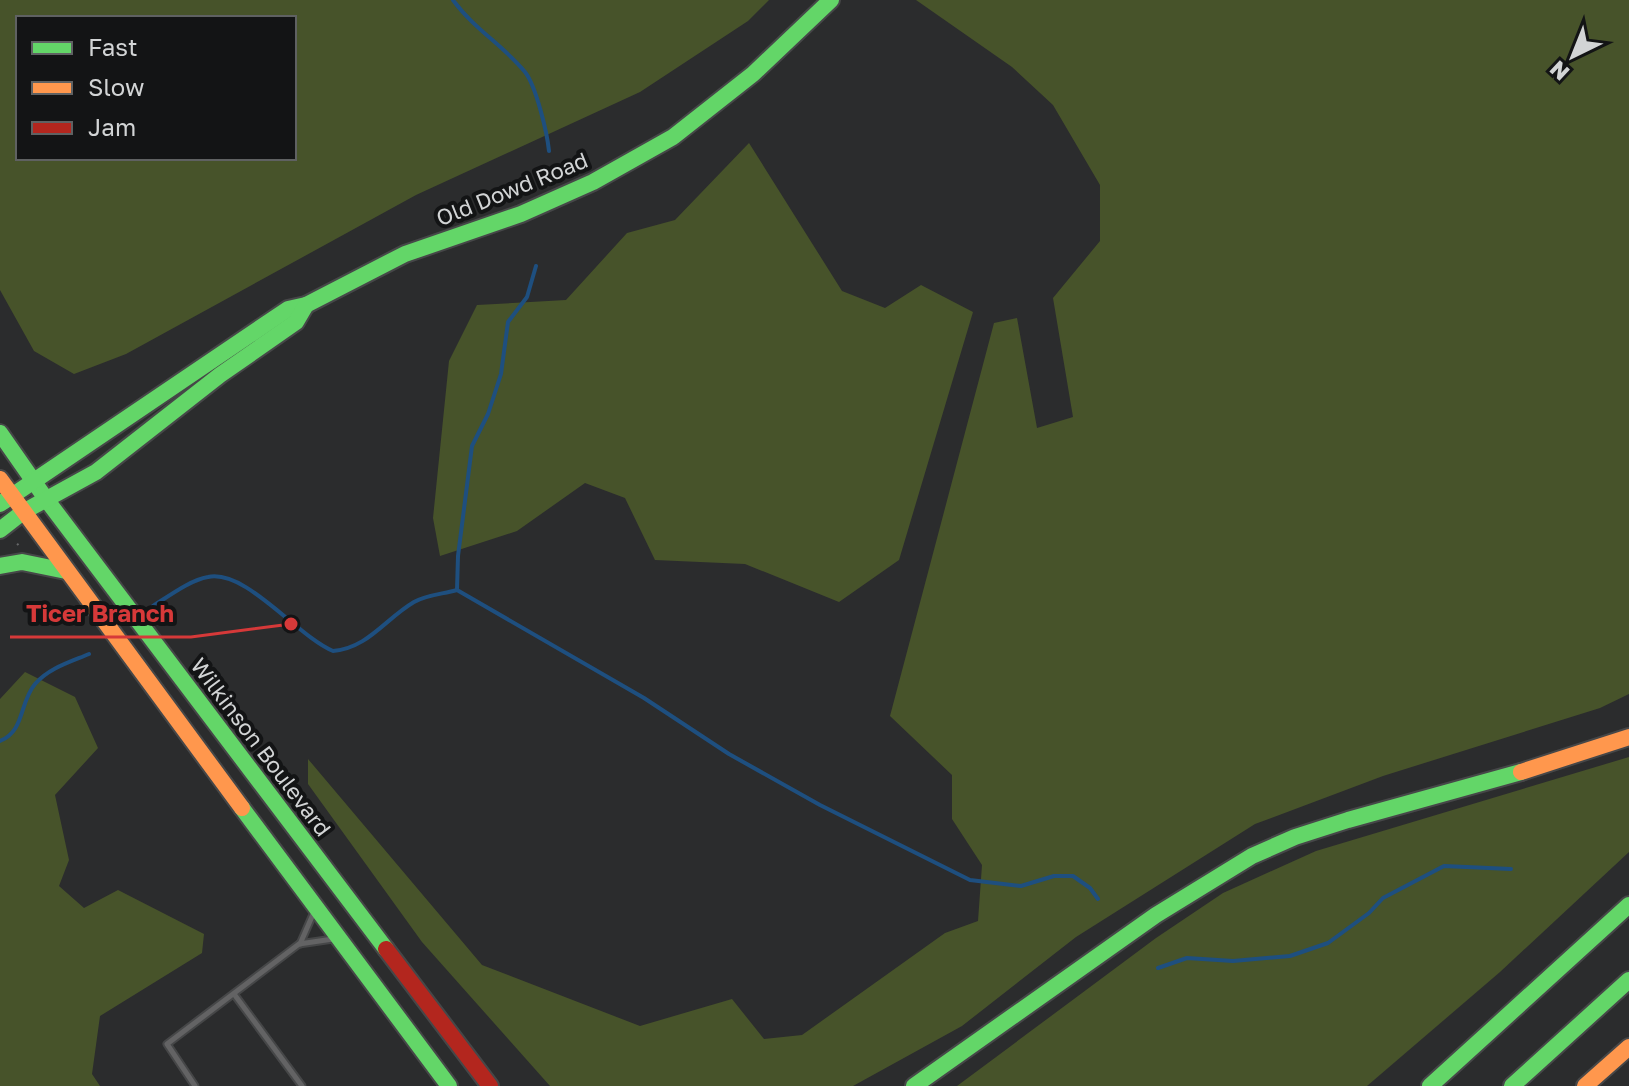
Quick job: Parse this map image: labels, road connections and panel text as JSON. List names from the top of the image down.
{
  "streets": {
    "main road": ["Old Dowd Road", "Wilkinson Boulevard"]
  },
  "crossings": [
    ["Old Dowd Road", "Wilkinson Boulevard"]
  ],
  "places": ["Ticer Branch"],
  "legend": ["Fast", "Slow", "Jam"],
  "north": "bottom left"
}
